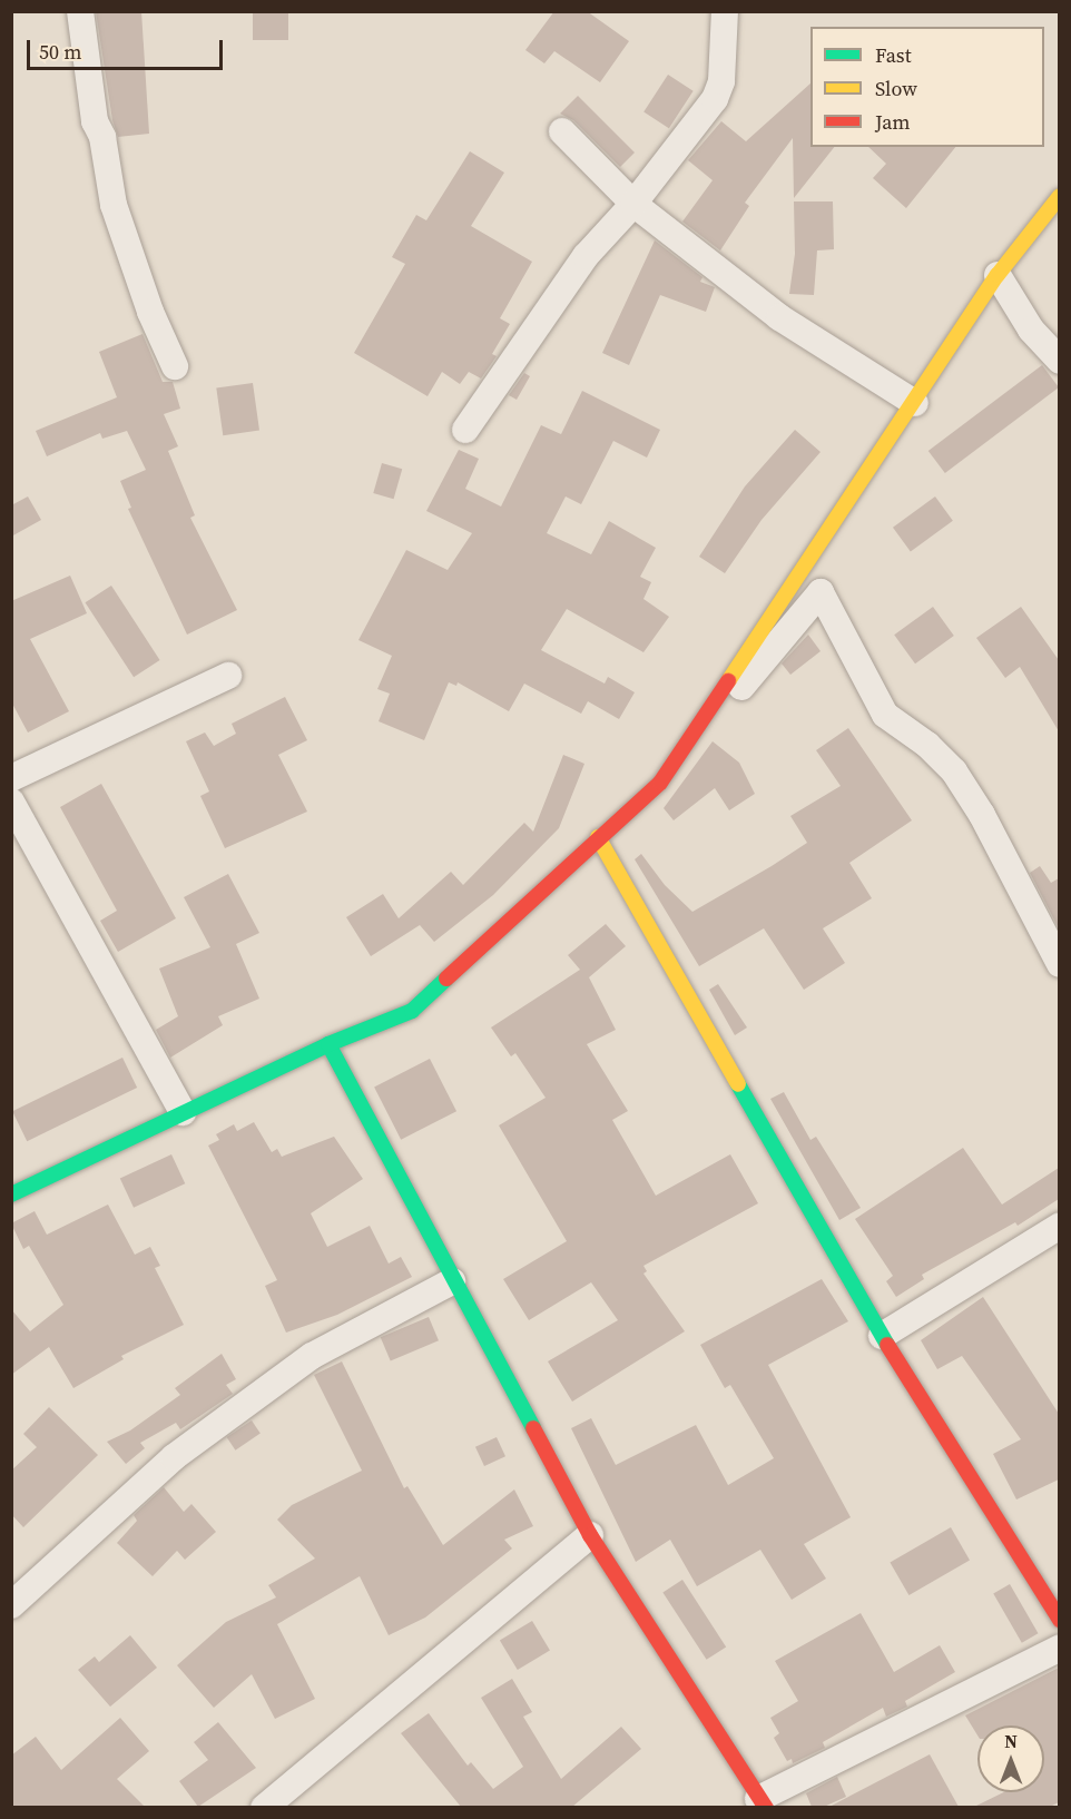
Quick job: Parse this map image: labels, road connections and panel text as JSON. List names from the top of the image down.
{
  "legend": ["Fast", "Slow", "Jam"],
  "scale_bar": "50 m",
  "north": "top"
}
